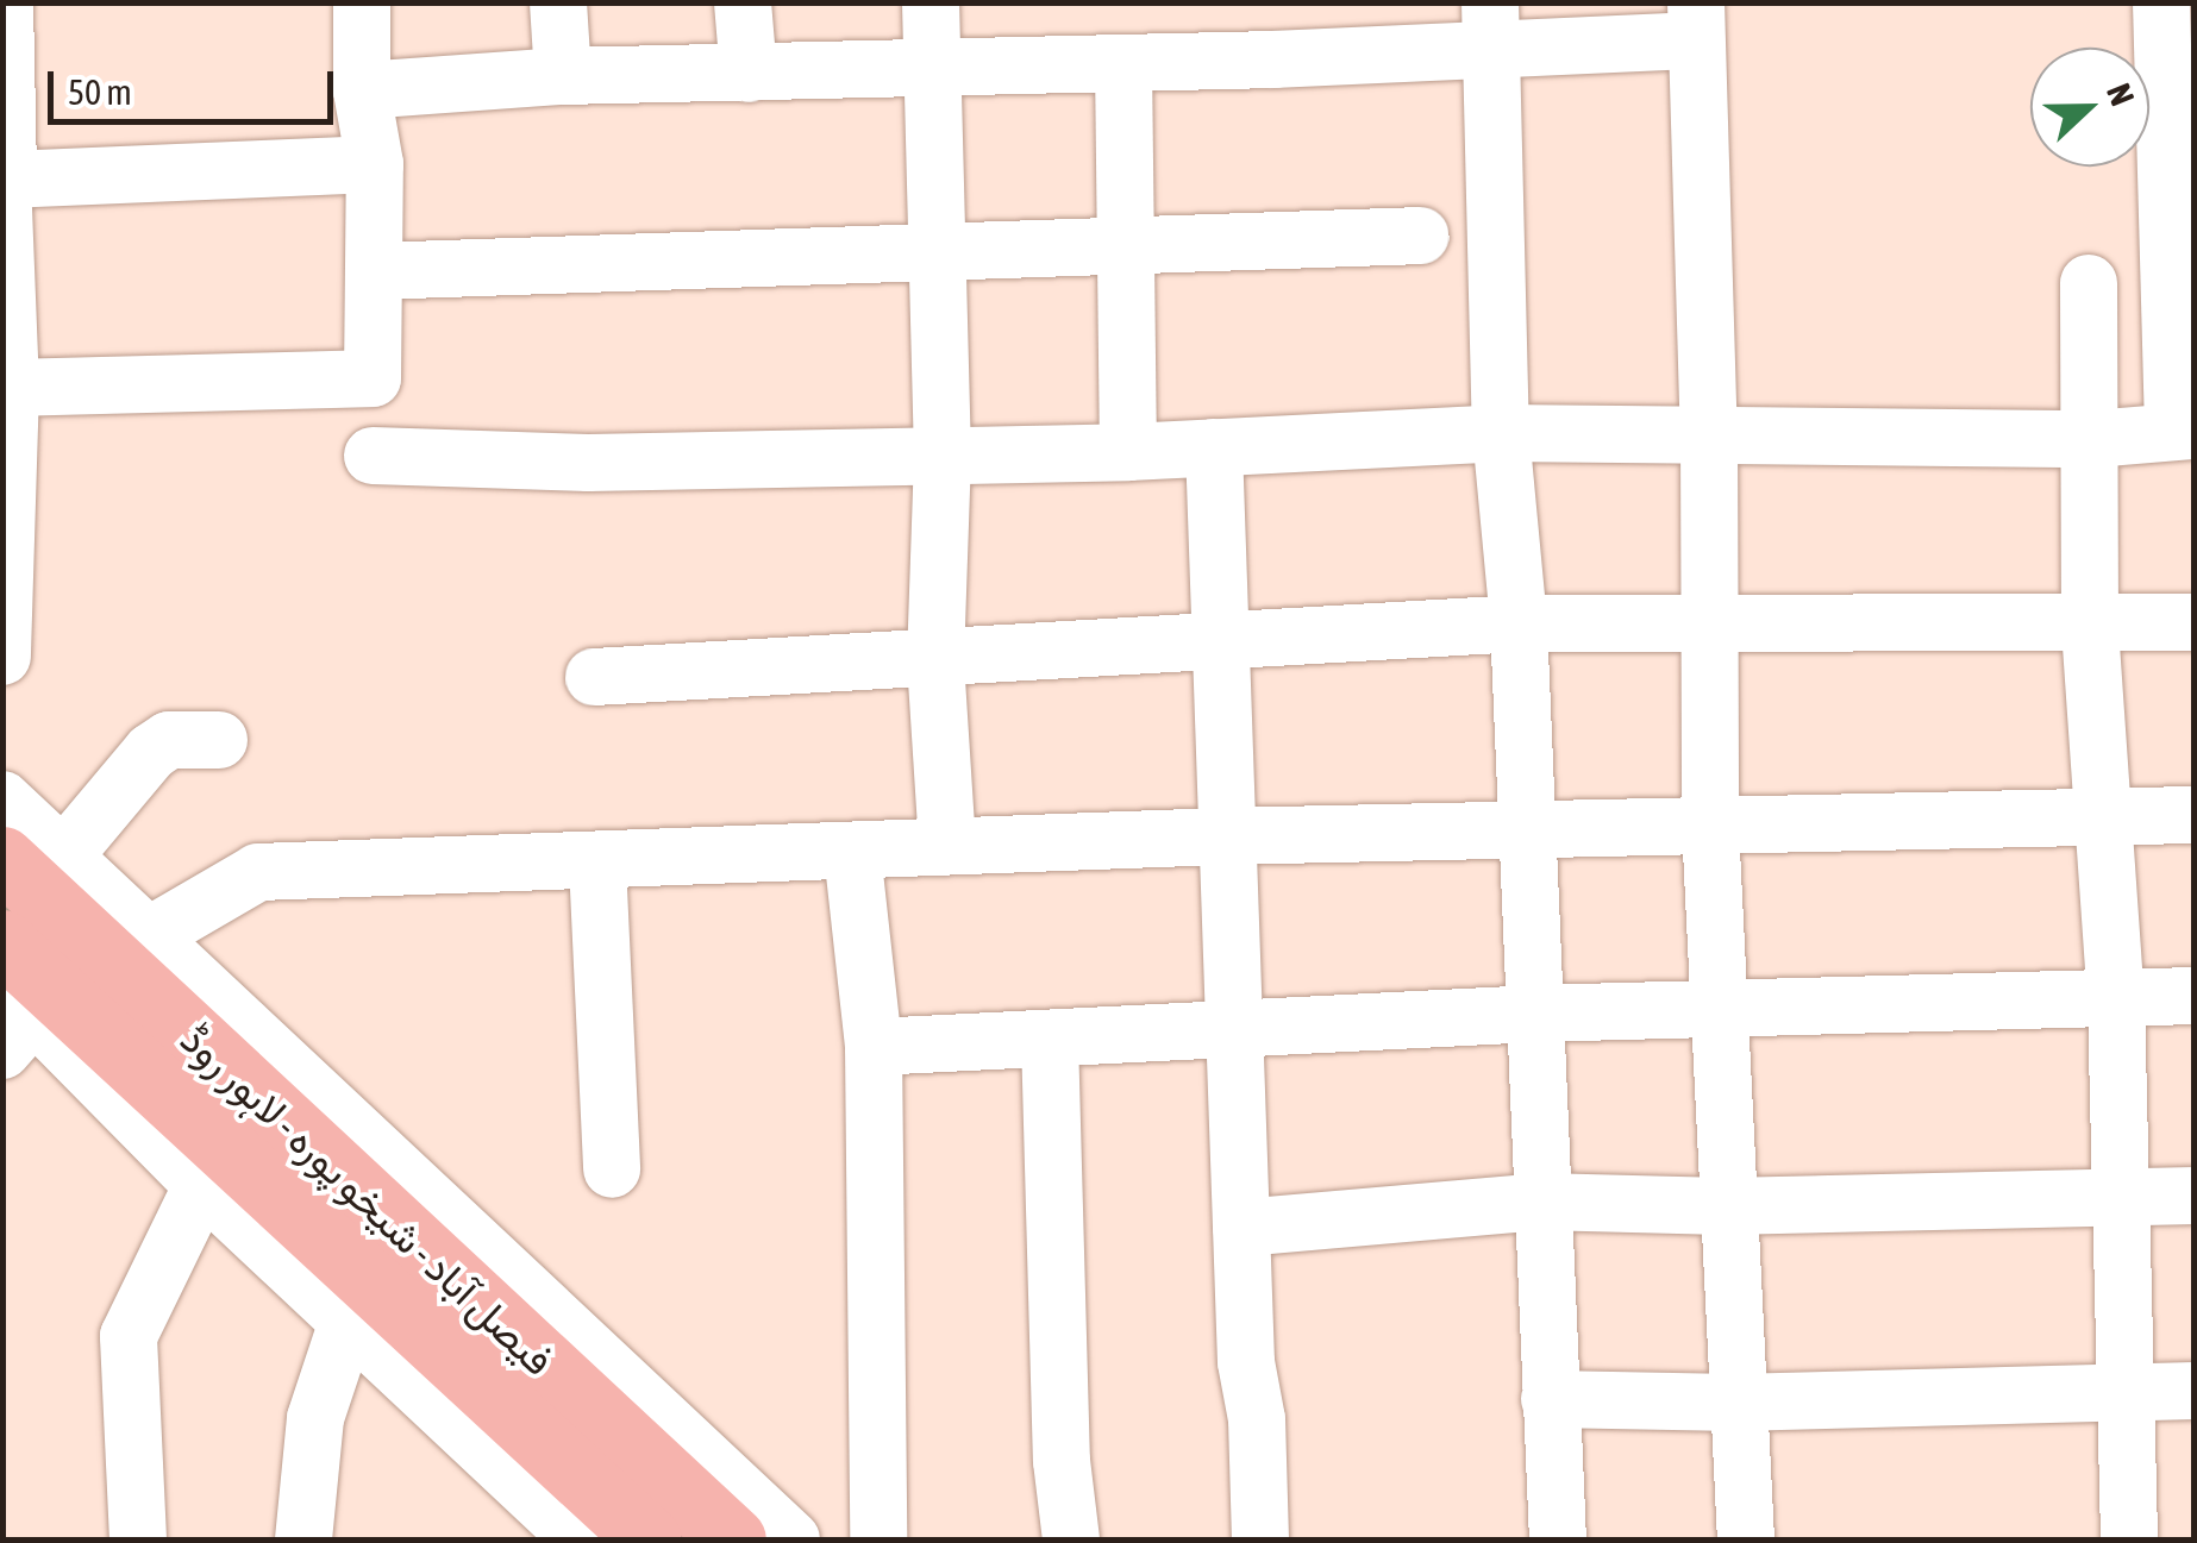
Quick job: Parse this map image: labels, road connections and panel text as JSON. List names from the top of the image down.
{
  "streets": {
    "highway": ["فیصل آباد - شیخو پورہ - لاہور روڈ"]
  },
  "scale_bar": "50 m",
  "north": "right"
}
